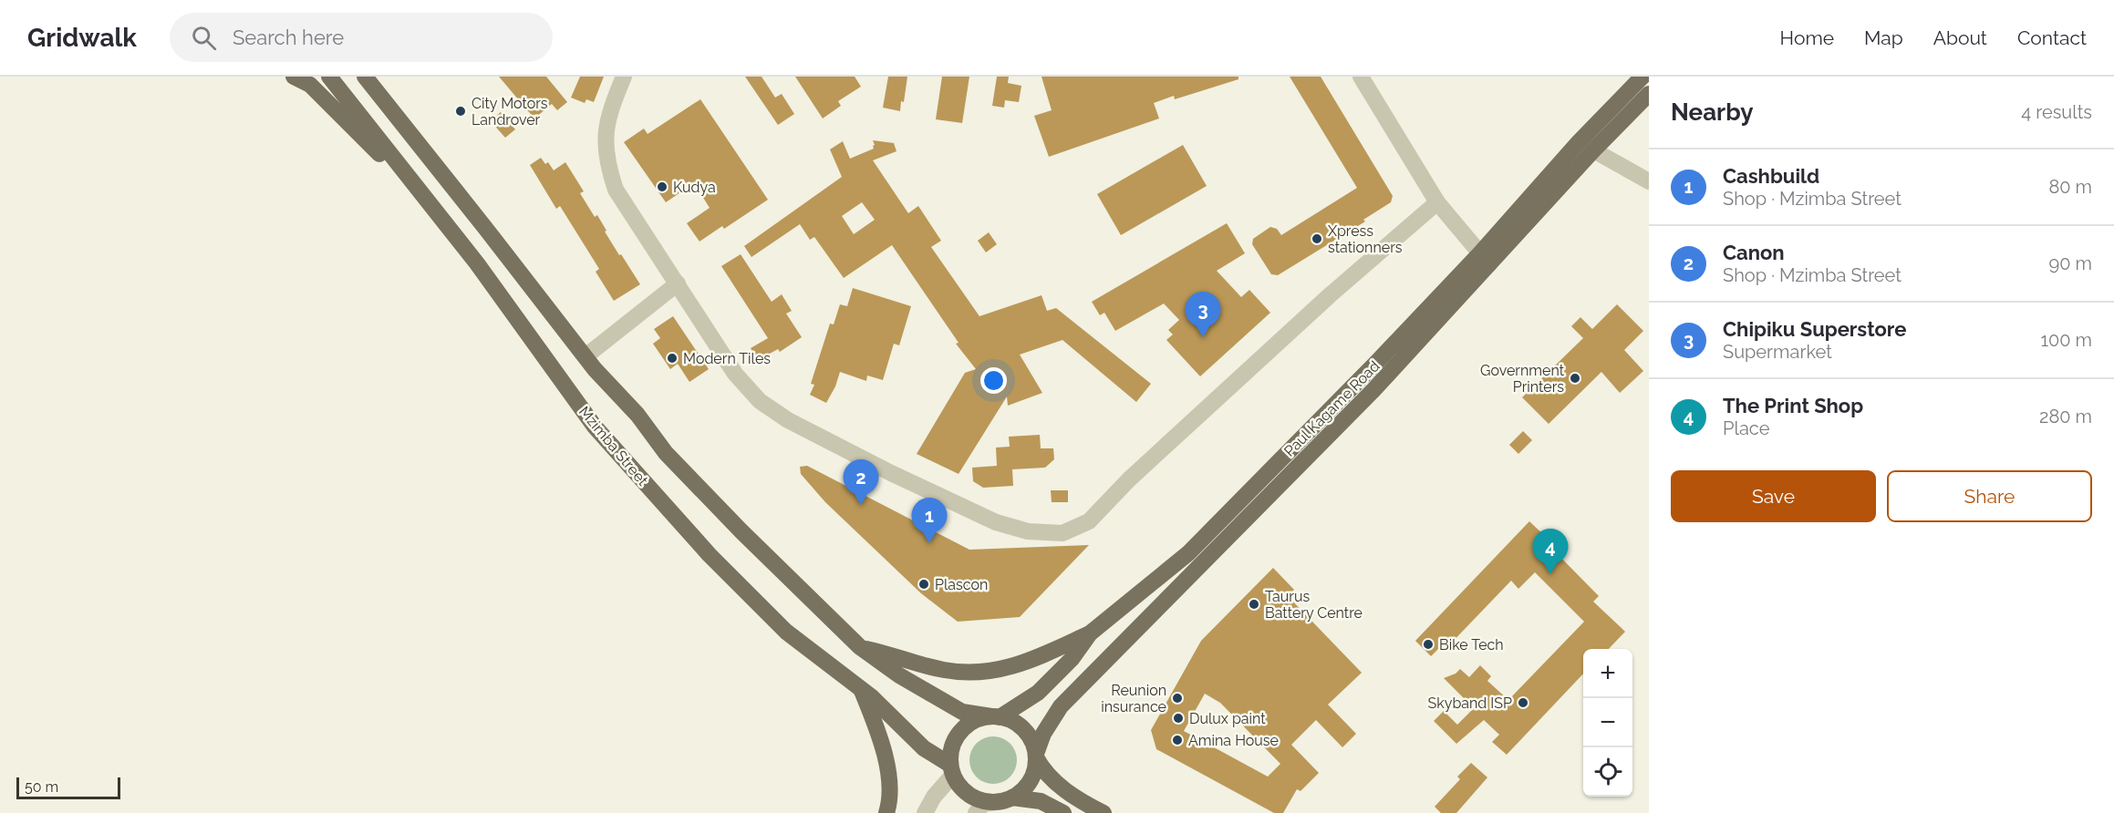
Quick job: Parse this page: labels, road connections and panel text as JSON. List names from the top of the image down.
{
  "streets": {
    "main road": ["Paul Kagame Road", "Mzimba Street"]
  },
  "crossings": [
    ["Paul Kagame Road", "Mzimba Street"]
  ],
  "places": [
    "City Motors Landrover",
    "Kudya",
    "Xpress stationners",
    "Modern Tiles",
    "Government Printers",
    "Plascon",
    "Taurus Battery Centre",
    "Bike Tech",
    "Reunion insurance",
    "Skyband ISP",
    "Dulux paint",
    "Amina House"
  ],
  "scale_bar": "50 m",
  "page": {
    "header": "Gridwalk",
    "search": "Search here",
    "nav": [
      "Home",
      "Map",
      "About",
      "Contact"
    ],
    "heading": ["Nearby", "4 results"],
    "list": [
      {
        "mark": "1",
        "name": "Cashbuild",
        "note": "Shop · Mzimba Street",
        "value": "80 m"
      },
      {
        "mark": "2",
        "name": "Canon",
        "note": "Shop · Mzimba Street",
        "value": "90 m"
      },
      {
        "mark": "3",
        "name": "Chipiku Superstore",
        "note": "Supermarket",
        "value": "100 m"
      },
      {
        "mark": "4",
        "name": "The Print Shop",
        "note": "Place",
        "value": "280 m"
      }
    ],
    "pins": [
      "3",
      "2",
      "1",
      "4"
    ],
    "buttons": ["Save", "Share"],
    "map_buttons": ["+", "−"],
    "scale": "50 m"
  }
}
